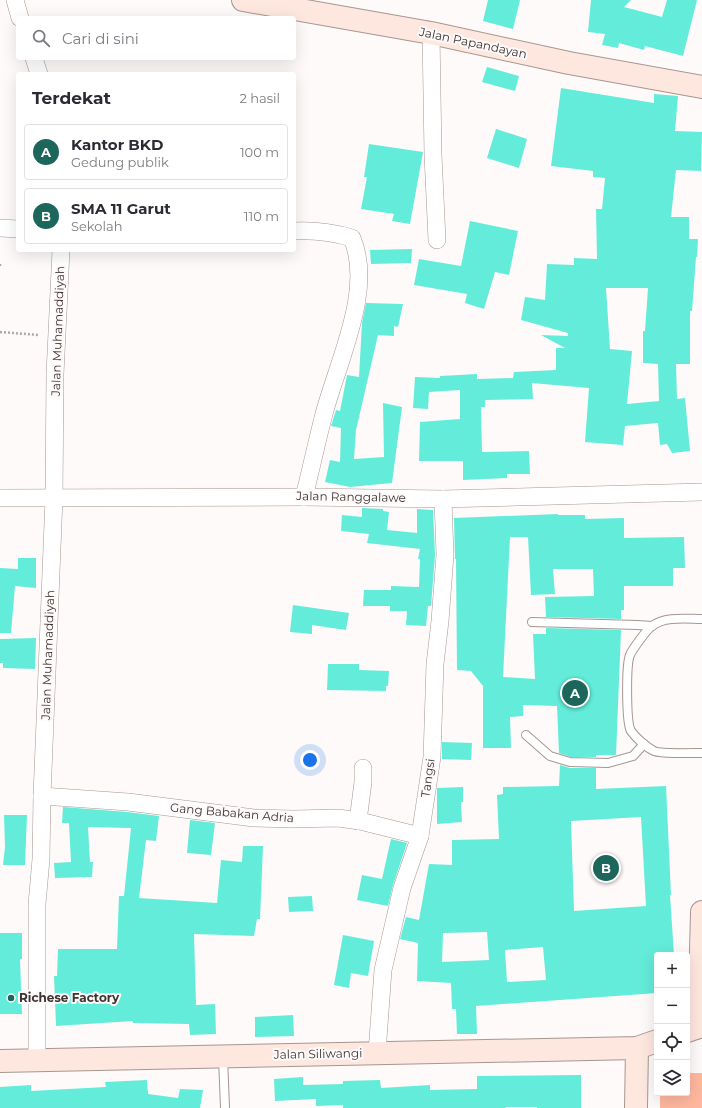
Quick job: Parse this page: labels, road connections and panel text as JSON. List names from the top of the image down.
{
  "streets": {
    "street": [
      "Jalan Papandayan",
      "Jalan Muhamaddiyah",
      "Jalan Ranggalawe",
      "Tangsi",
      "Gang Babakan Adria",
      "Jalan Siliwangi"
    ]
  },
  "crossings": [
    ["Jalan Muhamaddiyah", "Jalan Ranggalawe"],
    ["Jalan Muhamaddiyah", "Gang Babakan Adria"],
    ["Jalan Muhamaddiyah", "Jalan Siliwangi"],
    ["Jalan Ranggalawe", "Tangsi"],
    ["Tangsi", "Gang Babakan Adria"],
    ["Tangsi", "Jalan Siliwangi"]
  ],
  "places": ["Richese Factory"],
  "page": {
    "search": "Cari di sini",
    "heading": ["Terdekat", "2 hasil"],
    "list": [
      {
        "mark": "A",
        "name": "Kantor BKD",
        "note": "Gedung publik",
        "value": "100 m"
      },
      {
        "mark": "B",
        "name": "SMA 11 Garut",
        "note": "Sekolah",
        "value": "110 m"
      }
    ],
    "pins": ["A", "B"],
    "map_buttons": ["+", "−"]
  }
}
